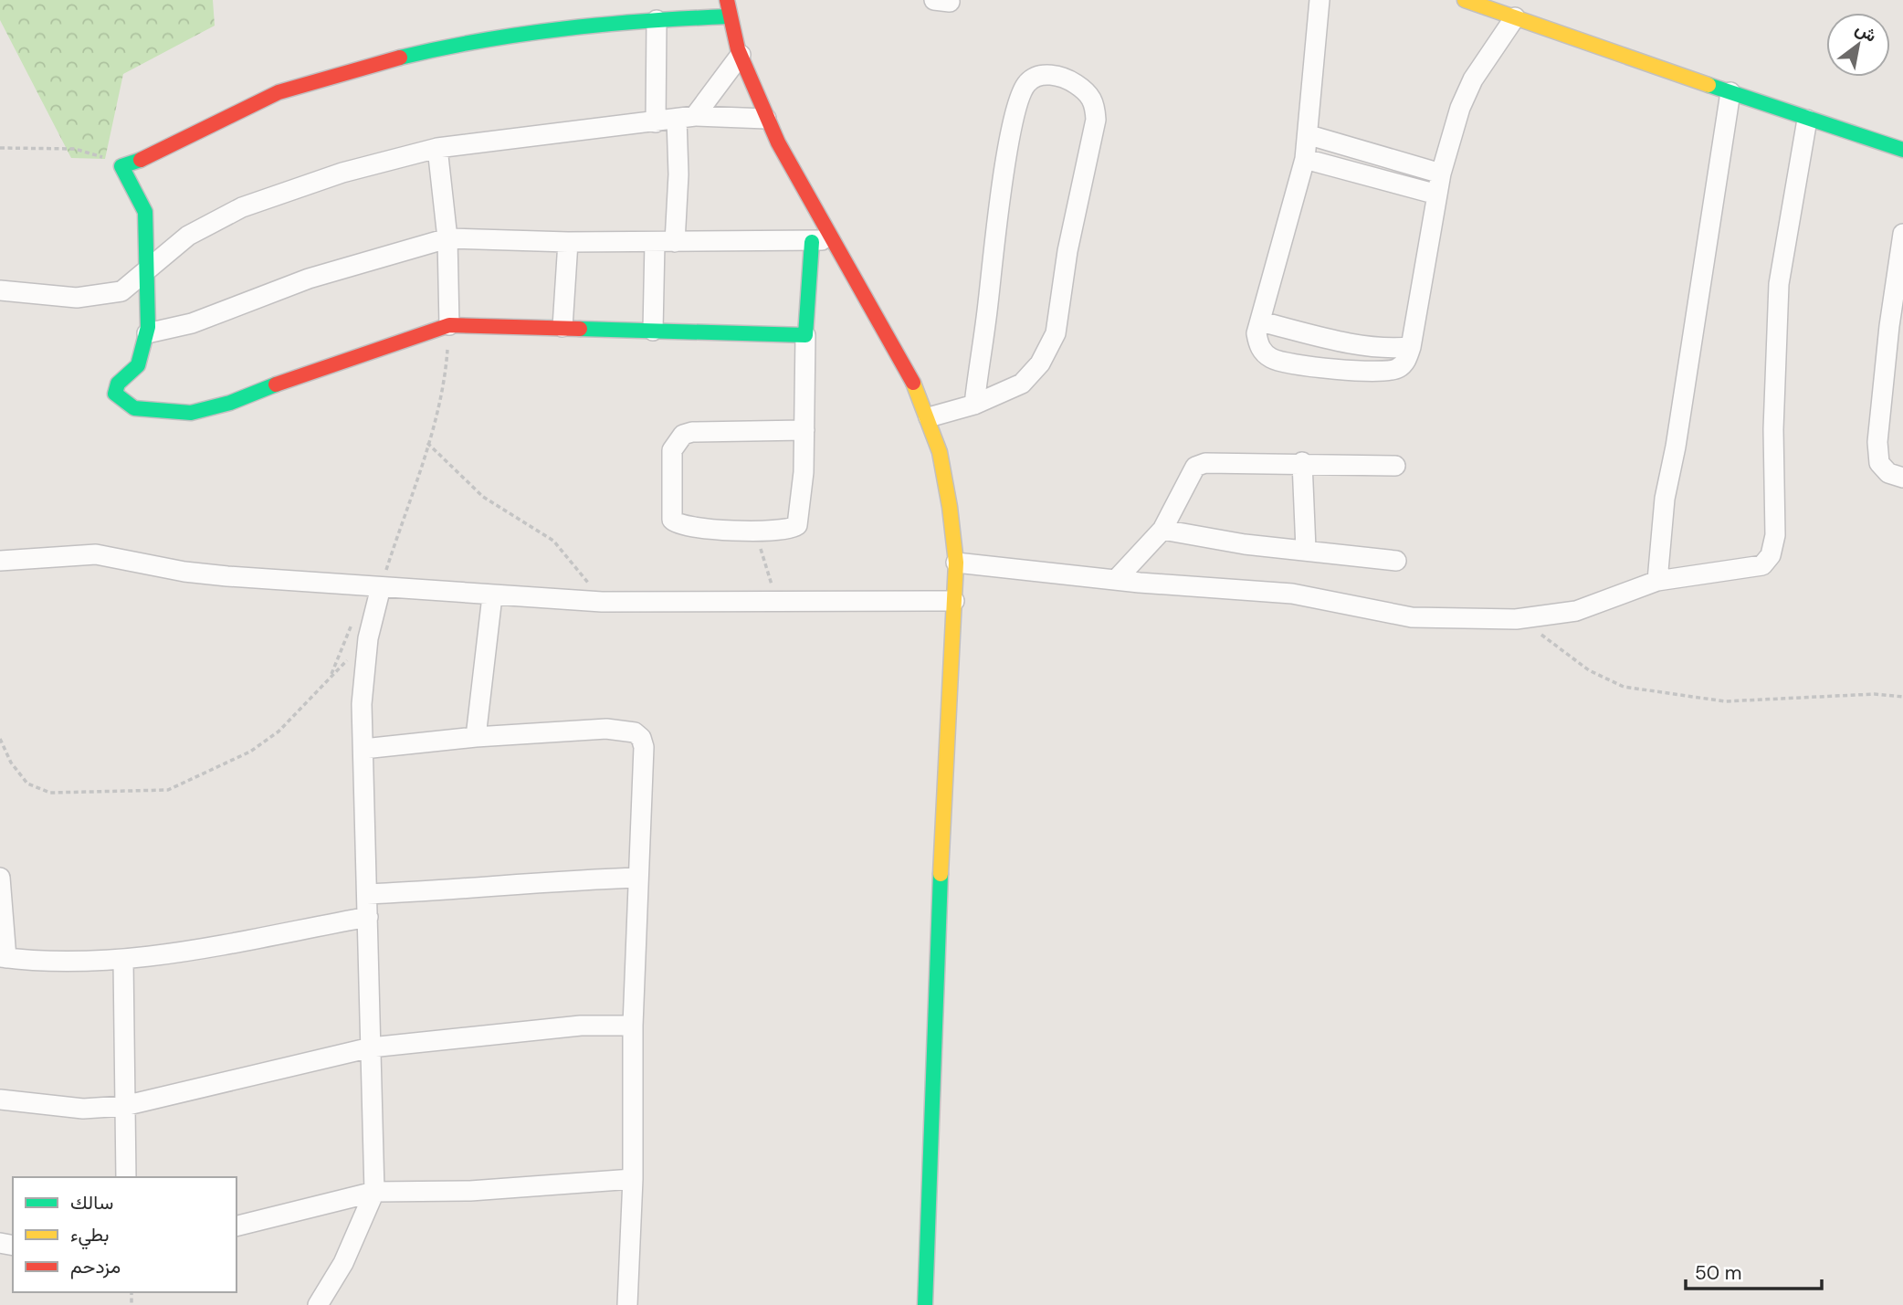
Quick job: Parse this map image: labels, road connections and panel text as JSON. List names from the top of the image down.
{
  "legend": ["سالك", "بطيء", "مزدحم"],
  "scale_bar": "50 m",
  "north": "top right"
}
